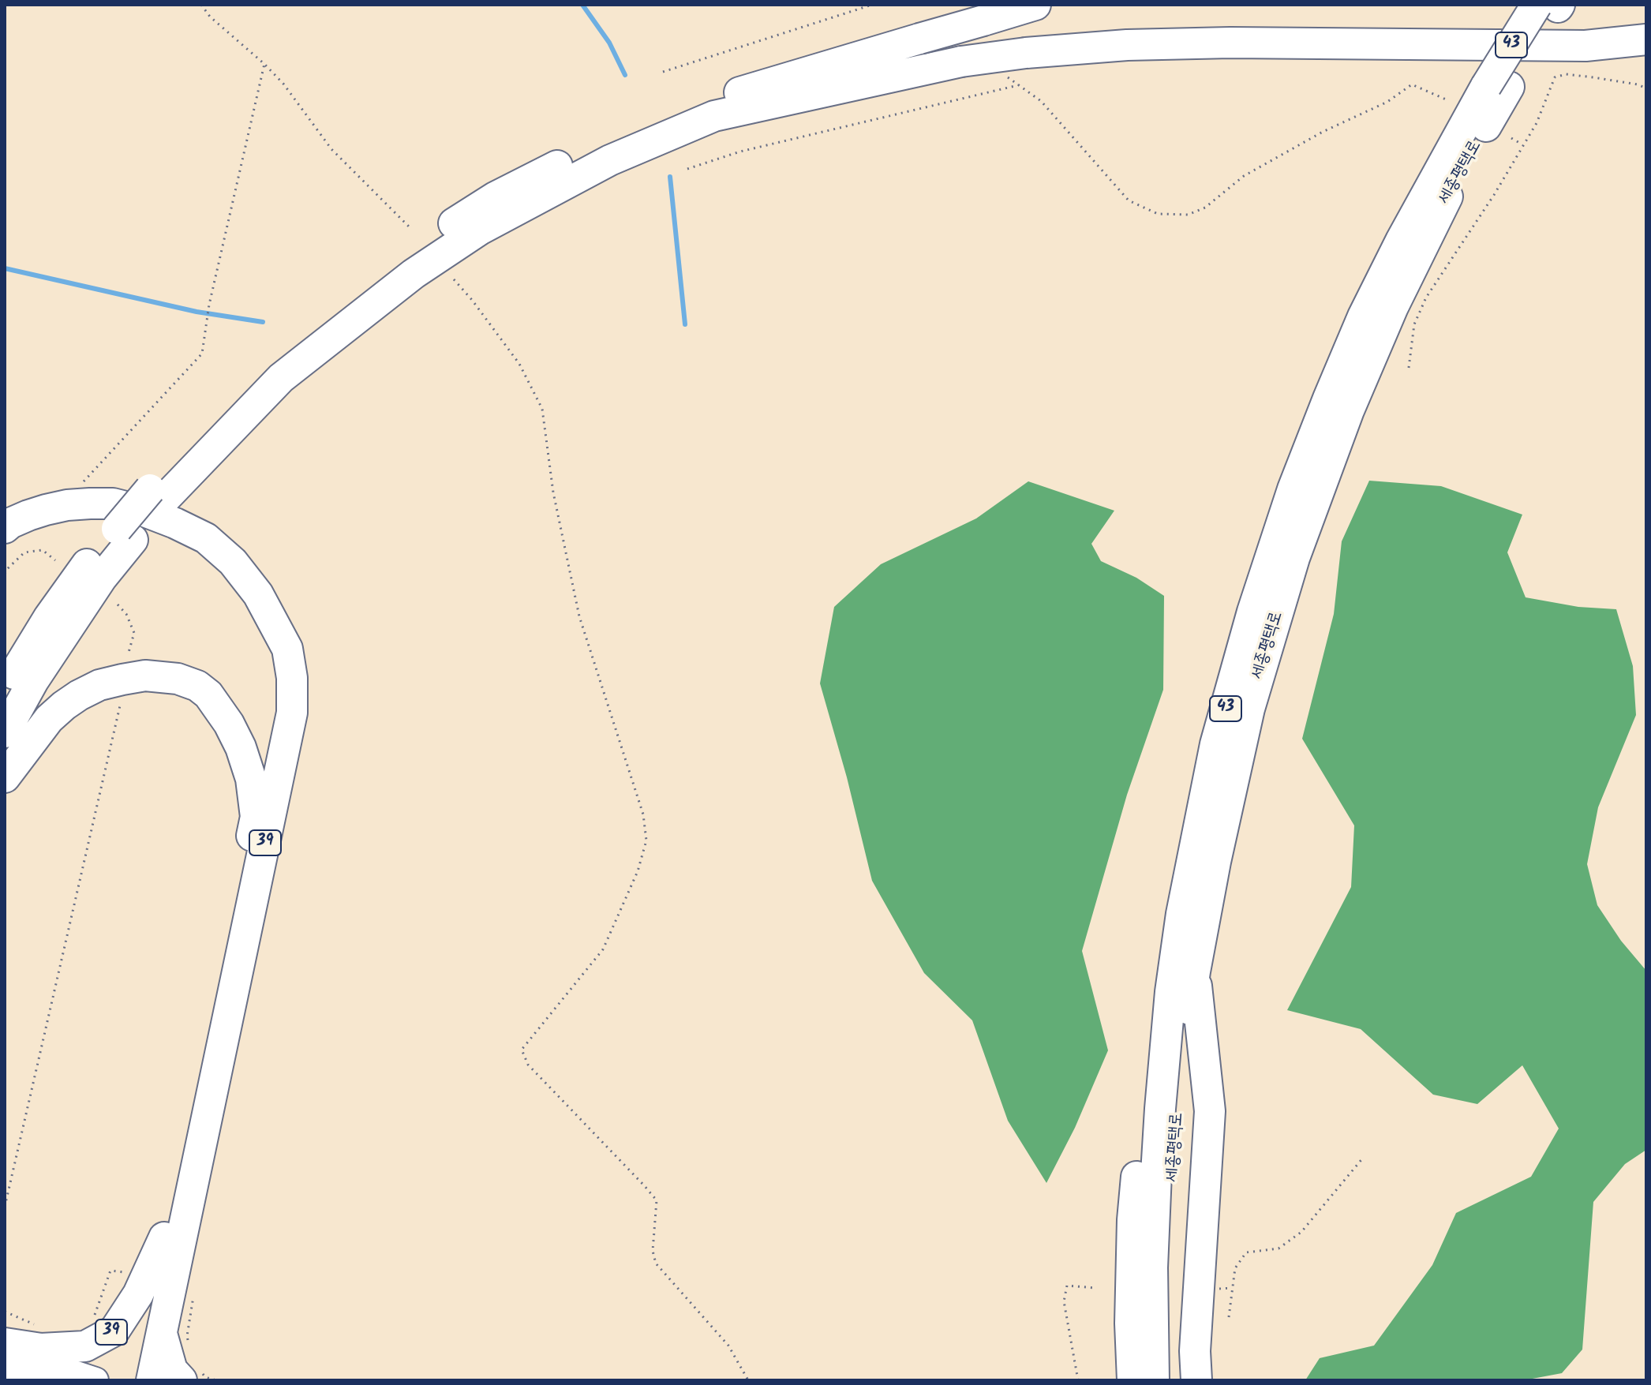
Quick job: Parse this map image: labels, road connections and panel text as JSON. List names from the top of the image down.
{
  "streets": {
    "highway": ["43", "세종평택로", "39"]
  }
}
